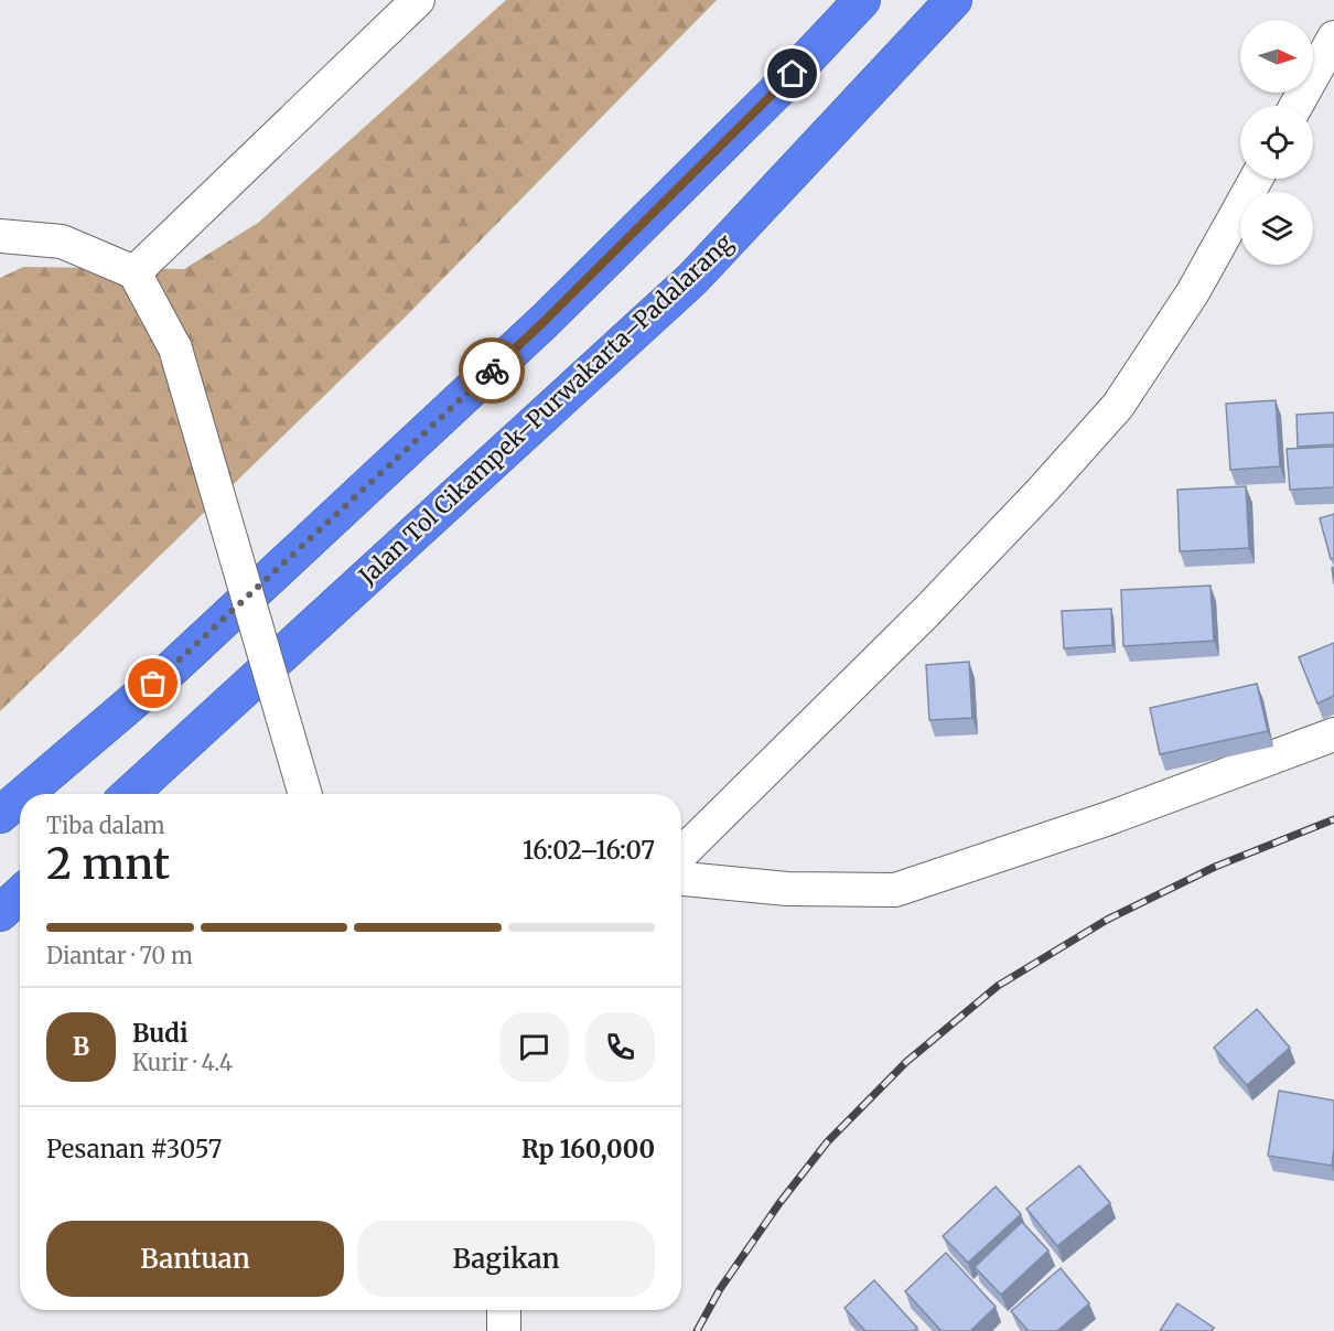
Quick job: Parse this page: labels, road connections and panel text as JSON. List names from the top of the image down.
{
  "streets": {
    "highway": ["Jalan Tol Cikampek–Purwakarta–Padalarang"]
  },
  "north": "right",
  "page": {
    "heading": ["2 mnt", "Tiba dalam", "16:02–16:07"],
    "panel": [
      "Budi",
      "Kurir · 4.4",
      "Pesanan #3057",
      "Rp 160,000"
    ],
    "bar": "Diantar · 70 m",
    "round": "B",
    "buttons": ["Bantuan", "Bagikan"]
  }
}
